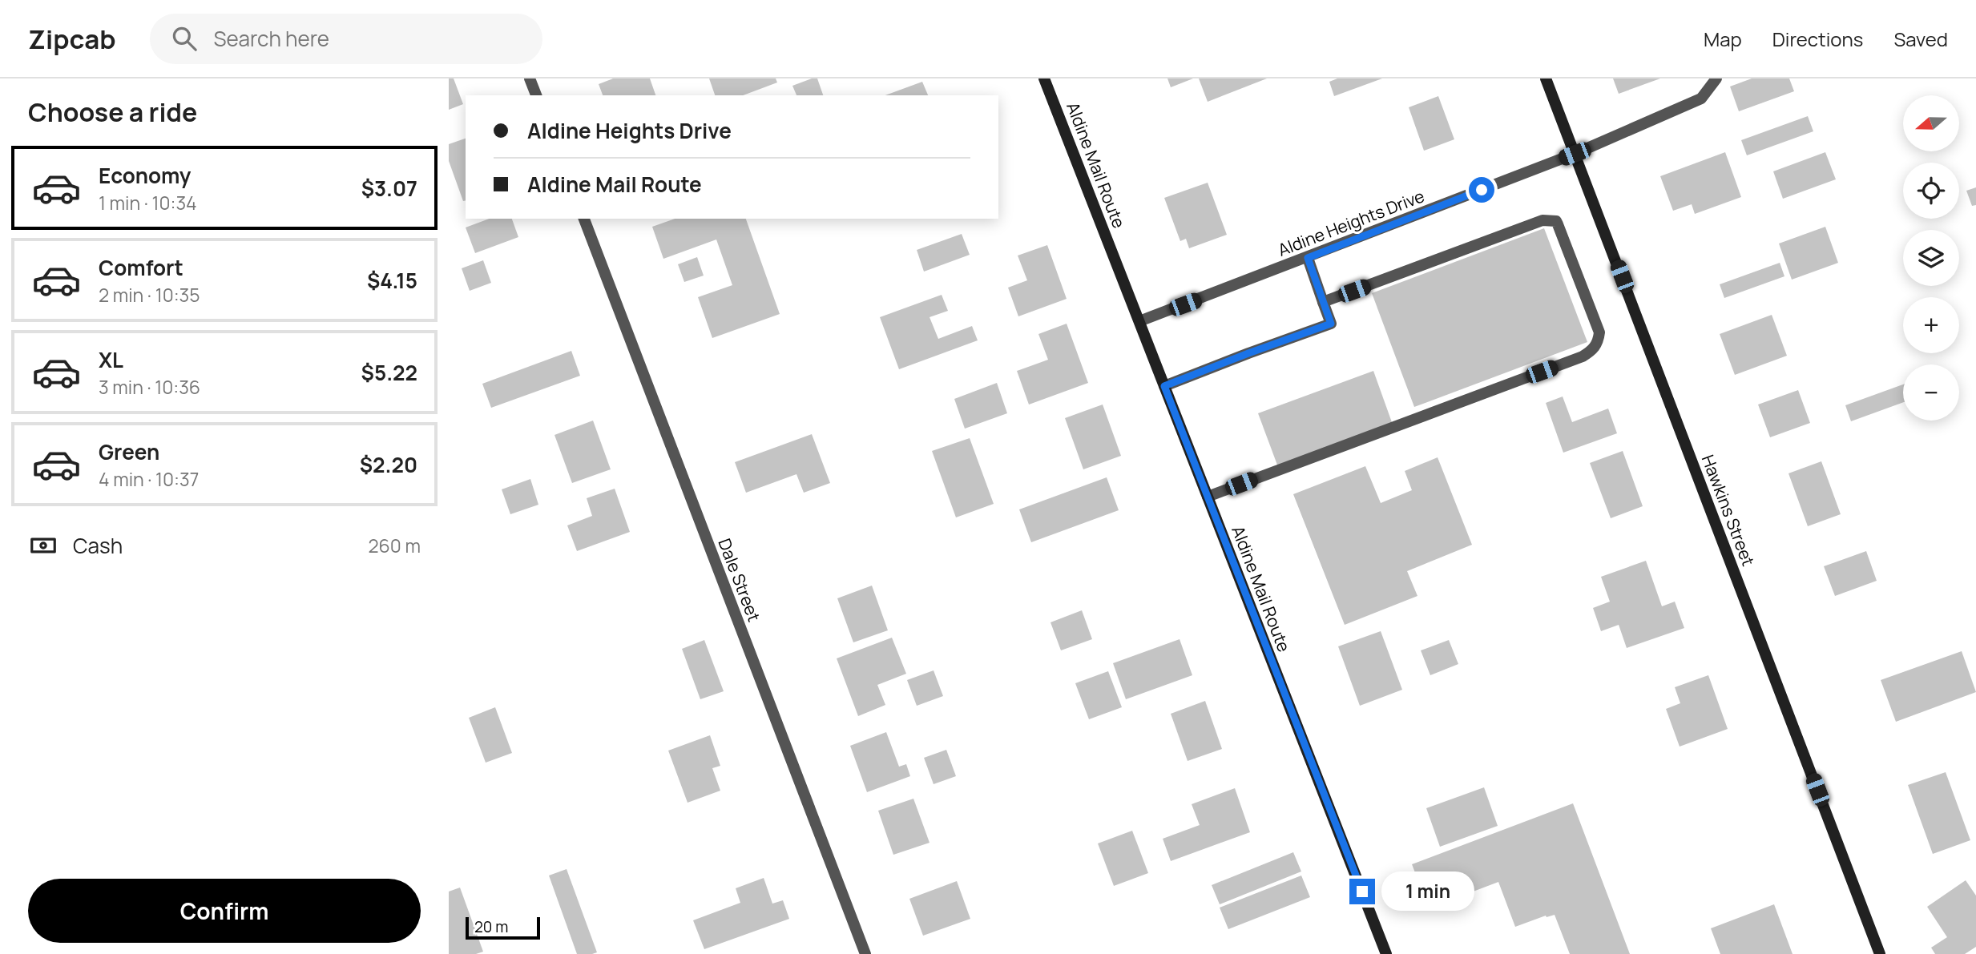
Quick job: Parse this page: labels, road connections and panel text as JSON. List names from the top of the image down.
{
  "streets": {
    "main road": ["Aldine Mail Route", "Hawkins Street"],
    "street": ["Aldine Heights Drive", "Dale Street"]
  },
  "crossings": [
    ["Aldine Mail Route", "Aldine Heights Drive"],
    ["Aldine Heights Drive", "Hawkins Street"]
  ],
  "scale_bar": "20 m",
  "north": "left",
  "page": {
    "header": "Zipcab",
    "search": "Search here",
    "nav": ["Map", "Directions", "Saved"],
    "heading": "Choose a ride",
    "map_buttons": ["+", "−"],
    "banner": ["Aldine Heights Drive", "Aldine Mail Route"],
    "list": [
      {
        "name": "Economy",
        "note": "1 min · 10:34",
        "value": "$3.07"
      },
      {
        "name": "Comfort",
        "note": "2 min · 10:35",
        "value": "$4.15"
      },
      {
        "name": "XL",
        "note": "3 min · 10:36",
        "value": "$5.22"
      },
      {
        "name": "Green",
        "note": "4 min · 10:37",
        "value": "$2.20"
      }
    ],
    "pay": ["Cash", "260 m"],
    "buttons": "Confirm",
    "bubble": "1 min",
    "scale": "20 m"
  }
}
